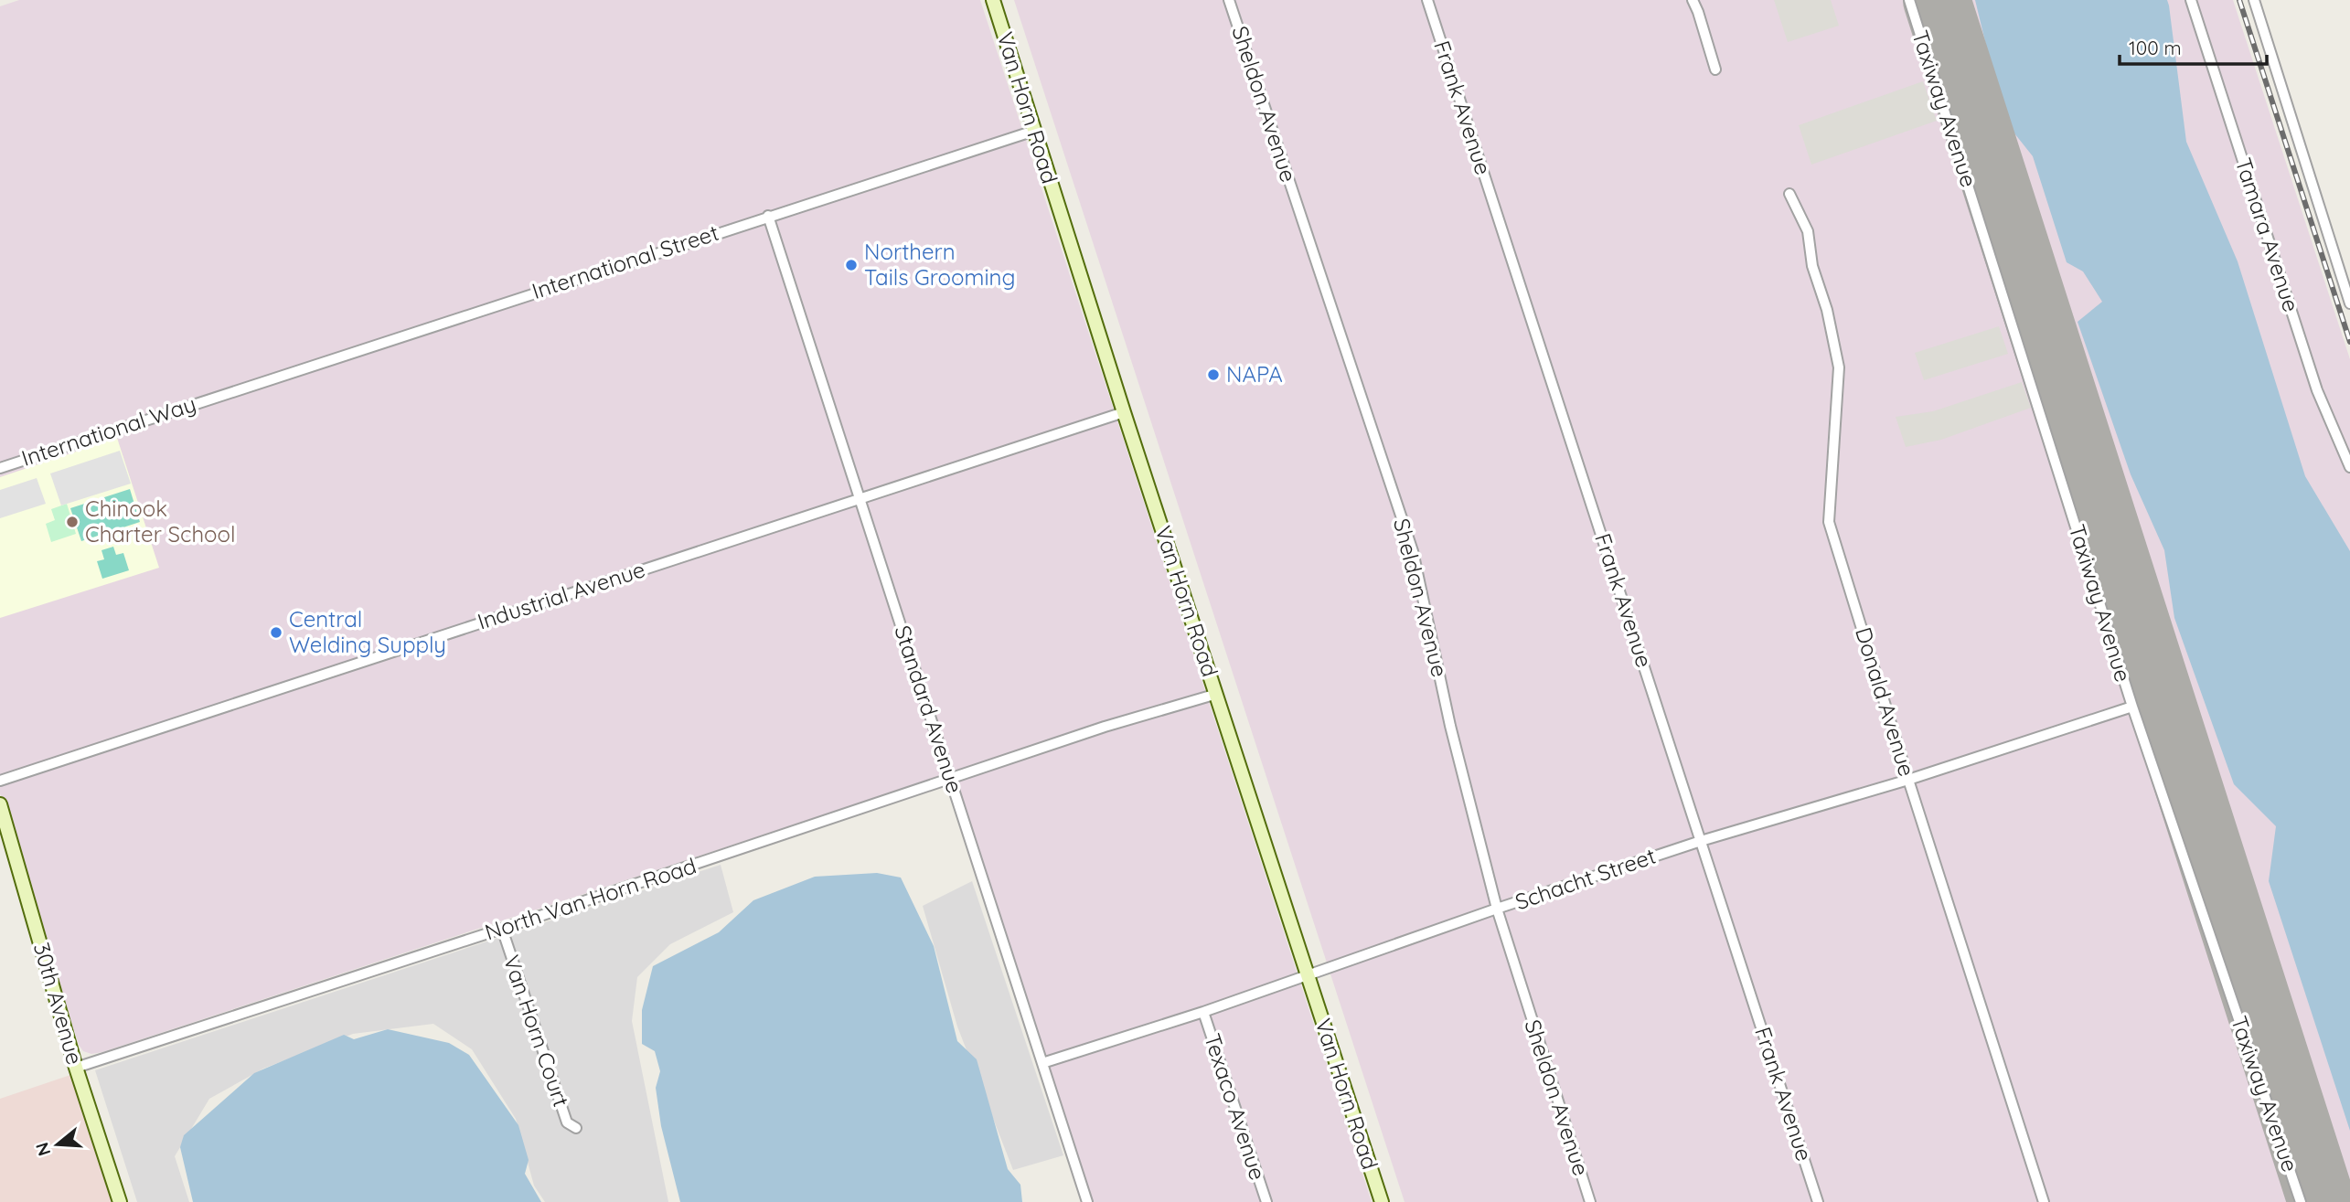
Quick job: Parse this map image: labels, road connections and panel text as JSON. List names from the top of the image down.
{
  "streets": {
    "main road": ["Van Horn Road", "30th Avenue"],
    "street": [
      "Sheldon Avenue",
      "Frank Avenue",
      "Taxiway Avenue",
      "Tamara Avenue",
      "International Street",
      "International Way",
      "Industrial Avenue",
      "Donald Avenue",
      "Standard Avenue",
      "Schacht Street",
      "North Van Horn Road",
      "Van Horn Court",
      "Texaco Avenue"
    ]
  },
  "crossings": [
    ["Sheldon Avenue", "Schacht Street"],
    ["Van Horn Road", "International Street"],
    ["Van Horn Road", "Industrial Avenue"],
    ["Van Horn Road", "Schacht Street"],
    ["Van Horn Road", "North Van Horn Road"],
    ["Frank Avenue", "Schacht Street"],
    ["Taxiway Avenue", "Schacht Street"],
    ["International Street", "International Way"],
    ["International Street", "Standard Avenue"],
    ["Industrial Avenue", "Standard Avenue"],
    ["Donald Avenue", "Schacht Street"],
    ["Standard Avenue", "Schacht Street"],
    ["Standard Avenue", "North Van Horn Road"],
    ["Schacht Street", "Texaco Avenue"],
    ["North Van Horn Road", "30th Avenue"],
    ["North Van Horn Road", "Van Horn Court"]
  ],
  "places": [
    "Northern Tails Grooming",
    "NAPA",
    "Chinook Charter School",
    "Central Welding Supply"
  ],
  "scale_bar": "100 m",
  "north": "left"
}
